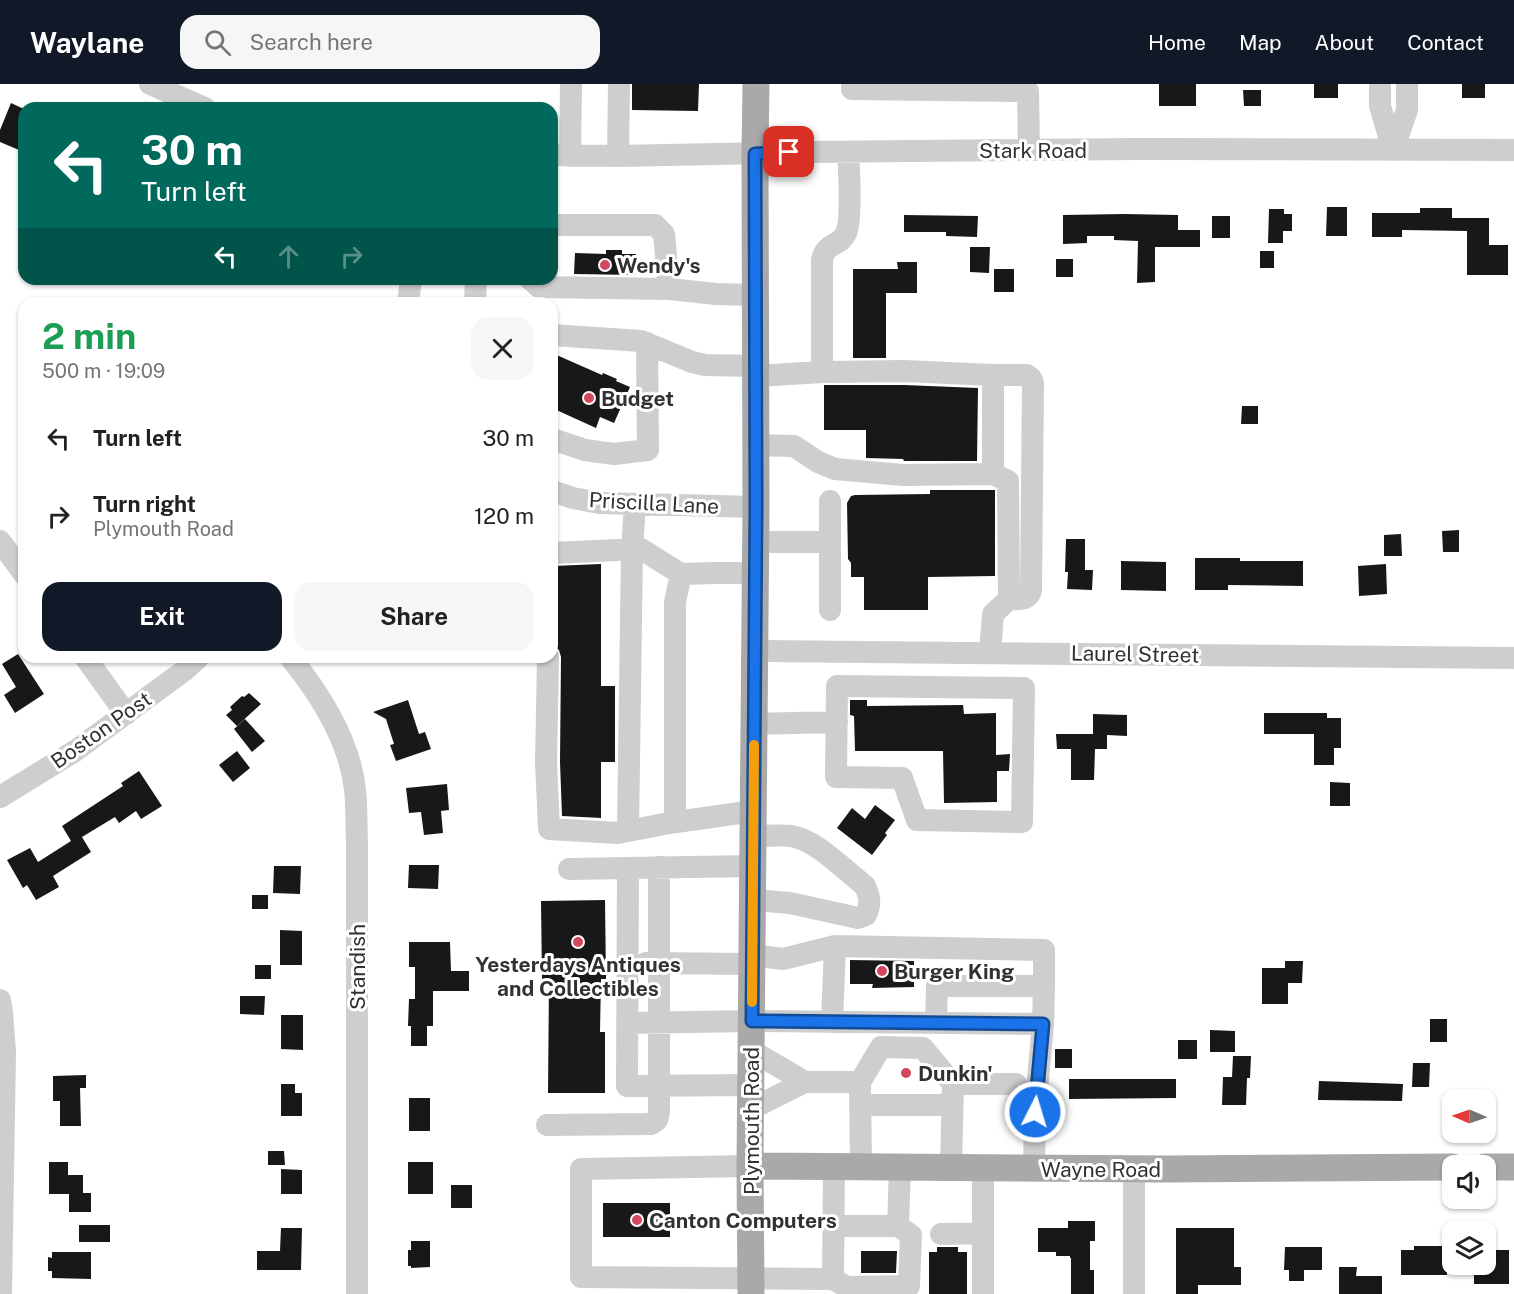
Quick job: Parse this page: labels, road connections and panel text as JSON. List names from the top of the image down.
{
  "streets": {
    "main road": ["Plymouth Road", "Wayne Road"],
    "street": [
      "Stark Road",
      "Priscilla Lane",
      "Laurel Street",
      "Boston Post",
      "Standish"
    ]
  },
  "crossings": [
    ["Stark Road", "Plymouth Road"],
    ["Priscilla Lane", "Plymouth Road"],
    ["Laurel Street", "Plymouth Road"],
    ["Plymouth Road", "Wayne Road"]
  ],
  "places": [
    "Wendy's",
    "Budget",
    "Yesterdays Antiques and Collectibles",
    "Burger King",
    "Dunkin'",
    "Canton Computers"
  ],
  "north": "left",
  "page": {
    "header": "Waylane",
    "search": "Search here",
    "nav": [
      "Home",
      "Map",
      "About",
      "Contact"
    ],
    "turn": ["30 m", "Turn left"],
    "heading": ["2 min", "500 m · 19:09"],
    "list": [
      {
        "name": "Turn left",
        "value": "30 m"
      },
      {
        "name": "Turn right",
        "note": "Plymouth Road",
        "value": "120 m"
      }
    ],
    "buttons": ["Exit", "Share"]
  }
}
